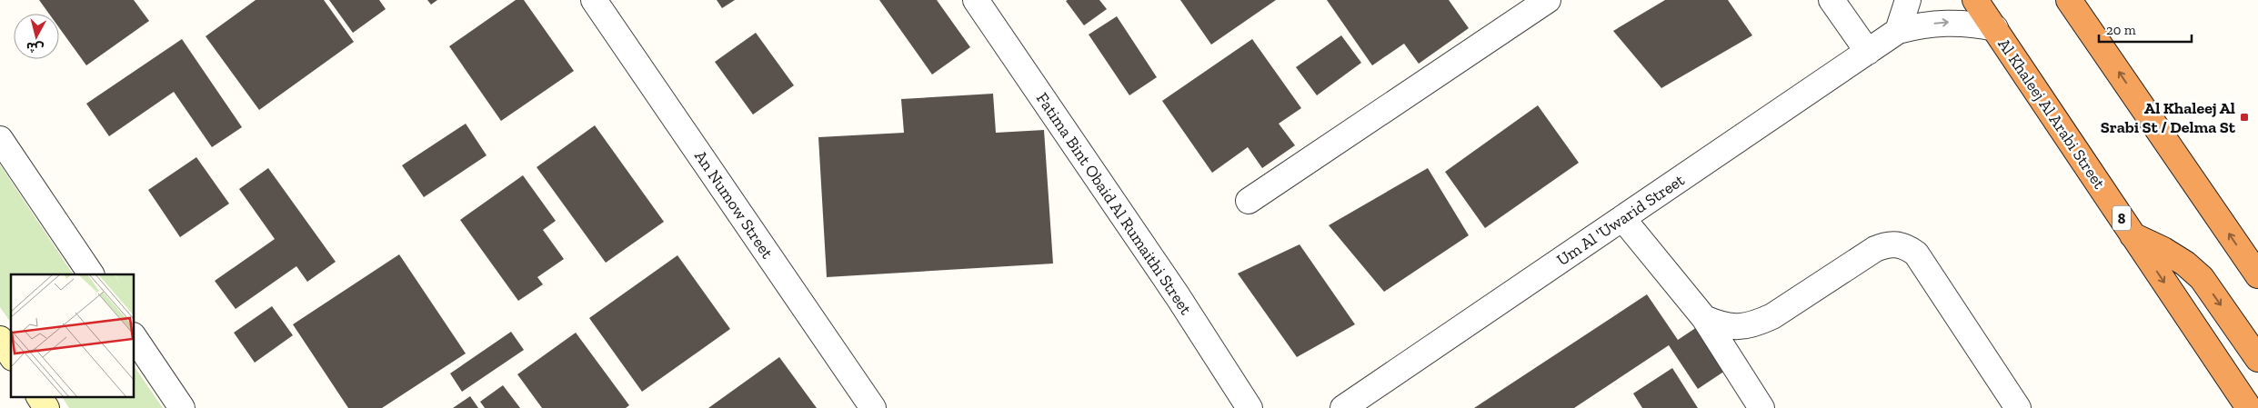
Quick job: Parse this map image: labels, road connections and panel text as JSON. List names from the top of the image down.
{
  "streets": {
    "highway": ["Al Khaleej Al Arabi Street", "8"],
    "street": ["Fatima Bint Obaid Al Rumaithi Street", "An Numow Street", "Um Al 'Uwarid Street"]
  },
  "crossings": [
    ["Al Khaleej Al Arabi Street", "Um Al 'Uwarid Street"]
  ],
  "places": {
    "transit": ["Al Khaleej Al Srabi St / Delma St"]
  },
  "scale_bar": "20 m",
  "north": "bottom"
}
